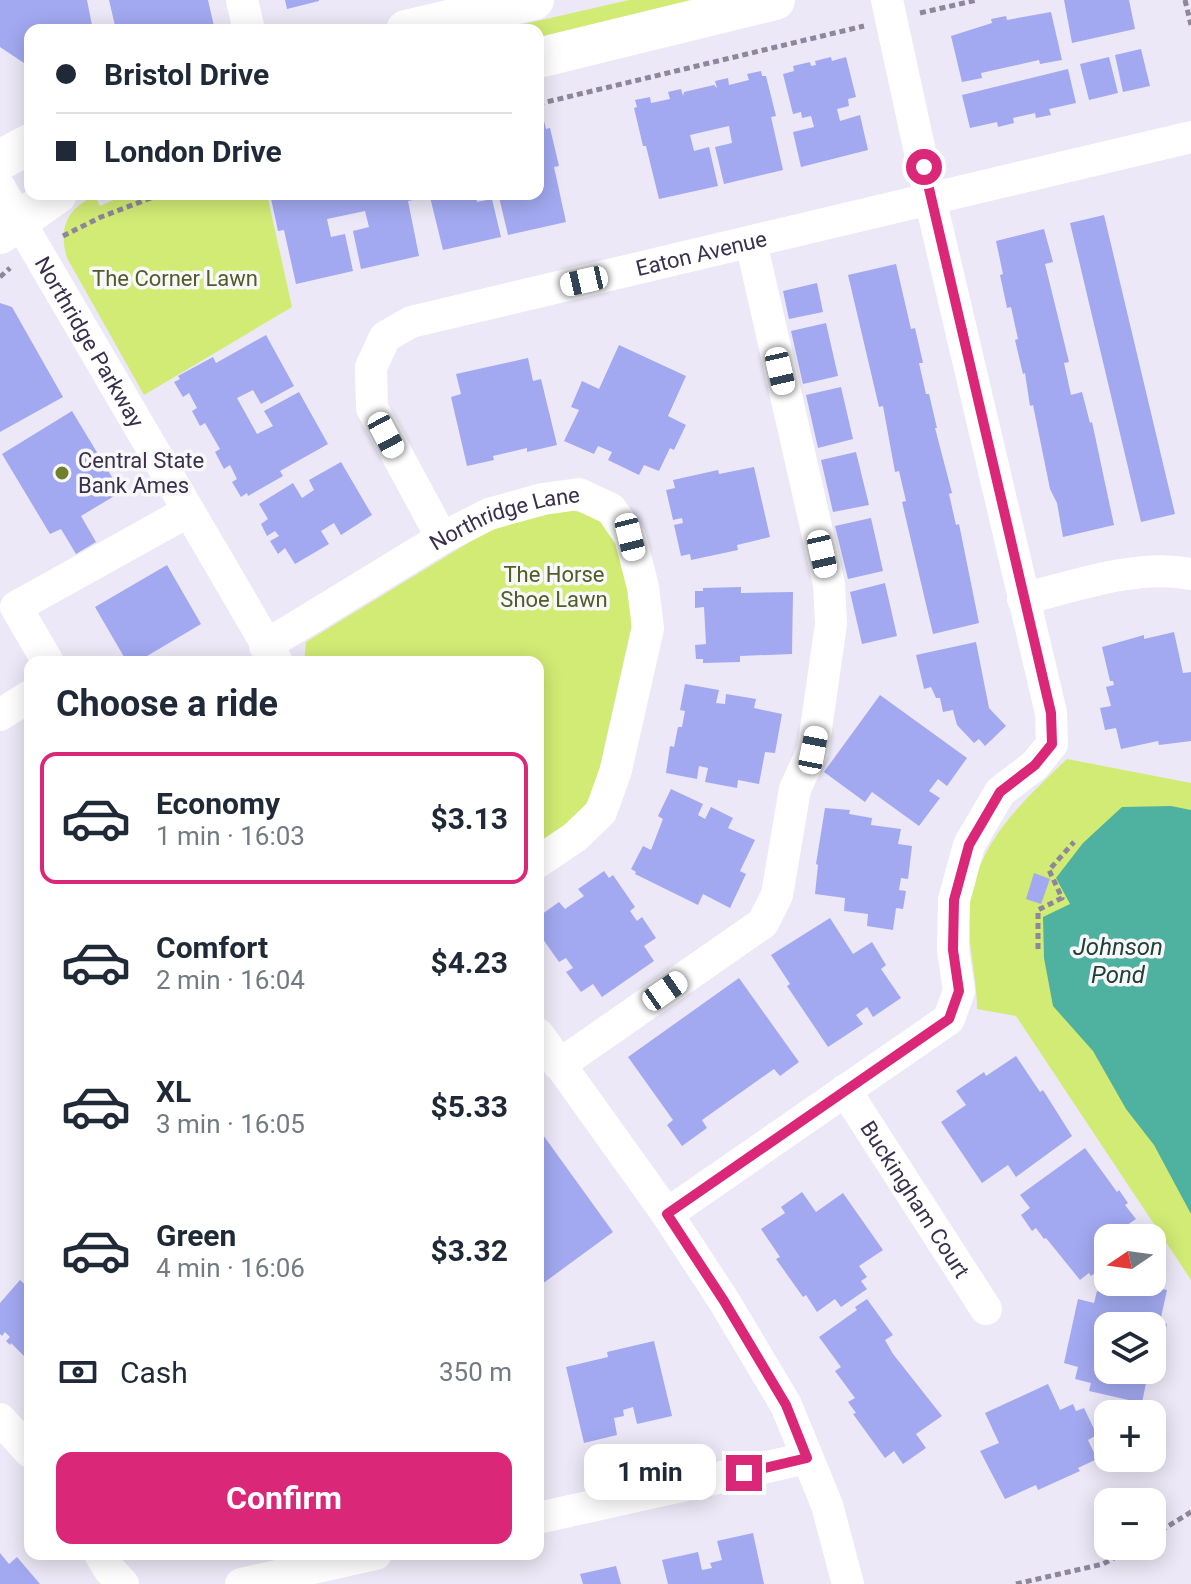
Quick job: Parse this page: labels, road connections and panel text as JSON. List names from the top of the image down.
{
  "streets": {
    "street": [
      "Eaton Avenue",
      "Northridge Parkway",
      "Northridge Lane",
      "Buckingham Court"
    ]
  },
  "crossings": [
    ["Eaton Avenue", "Northridge Lane"],
    ["Northridge Parkway", "Northridge Lane"]
  ],
  "water": ["Johnson Pond"],
  "parks": ["The Corner Lawn", "The Horse Shoe Lawn"],
  "places": ["Central State Bank Ames"],
  "north": "left",
  "page": {
    "banner": ["Bristol Drive", "London Drive"],
    "heading": "Choose a ride",
    "list": [
      {
        "name": "Economy",
        "note": "1 min · 16:03",
        "value": "$3.13"
      },
      {
        "name": "Comfort",
        "note": "2 min · 16:04",
        "value": "$4.23"
      },
      {
        "name": "XL",
        "note": "3 min · 16:05",
        "value": "$5.33"
      },
      {
        "name": "Green",
        "note": "4 min · 16:06",
        "value": "$3.32"
      }
    ],
    "map_buttons": ["+", "−"],
    "pay": ["Cash", "350 m"],
    "buttons": "Confirm",
    "bubble": "1 min"
  }
}
